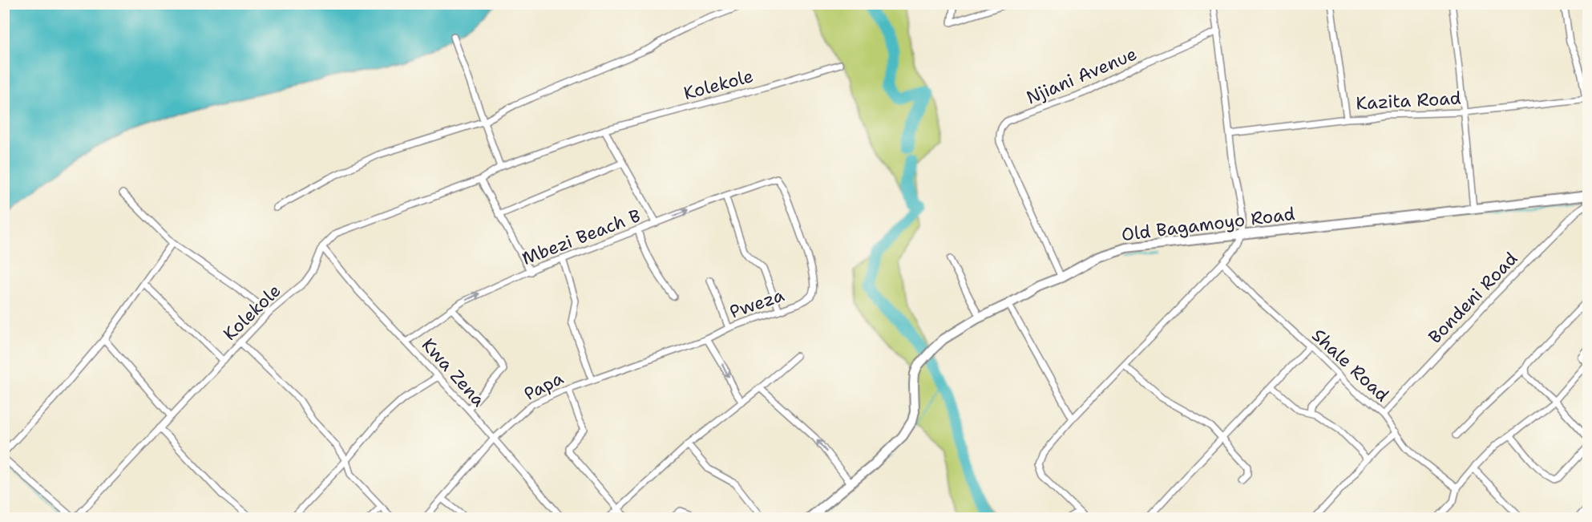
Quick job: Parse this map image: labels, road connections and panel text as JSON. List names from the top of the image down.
{
  "streets": {
    "main road": ["Old Bagamoyo Road"],
    "street": [
      "Njiani Avenue",
      "Kolekole",
      "Kazita Road",
      "Mbezi Beach B",
      "Bondeni Road",
      "Pweza",
      "Shale Road",
      "Kwa Zena",
      "Papa"
    ]
  },
  "crossings": [
    ["Njiani Avenue", "Old Bagamoyo Road"],
    ["Kolekole", "Kwa Zena"],
    ["Old Bagamoyo Road", "Bondeni Road"],
    ["Mbezi Beach B", "Pweza"],
    ["Mbezi Beach B", "Kwa Zena"],
    ["Mbezi Beach B", "Papa"],
    ["Bondeni Road", "Shale Road"],
    ["Pweza", "Papa"],
    ["Kwa Zena", "Papa"]
  ],
  "one_way": ["Mbezi Beach B"]
}
